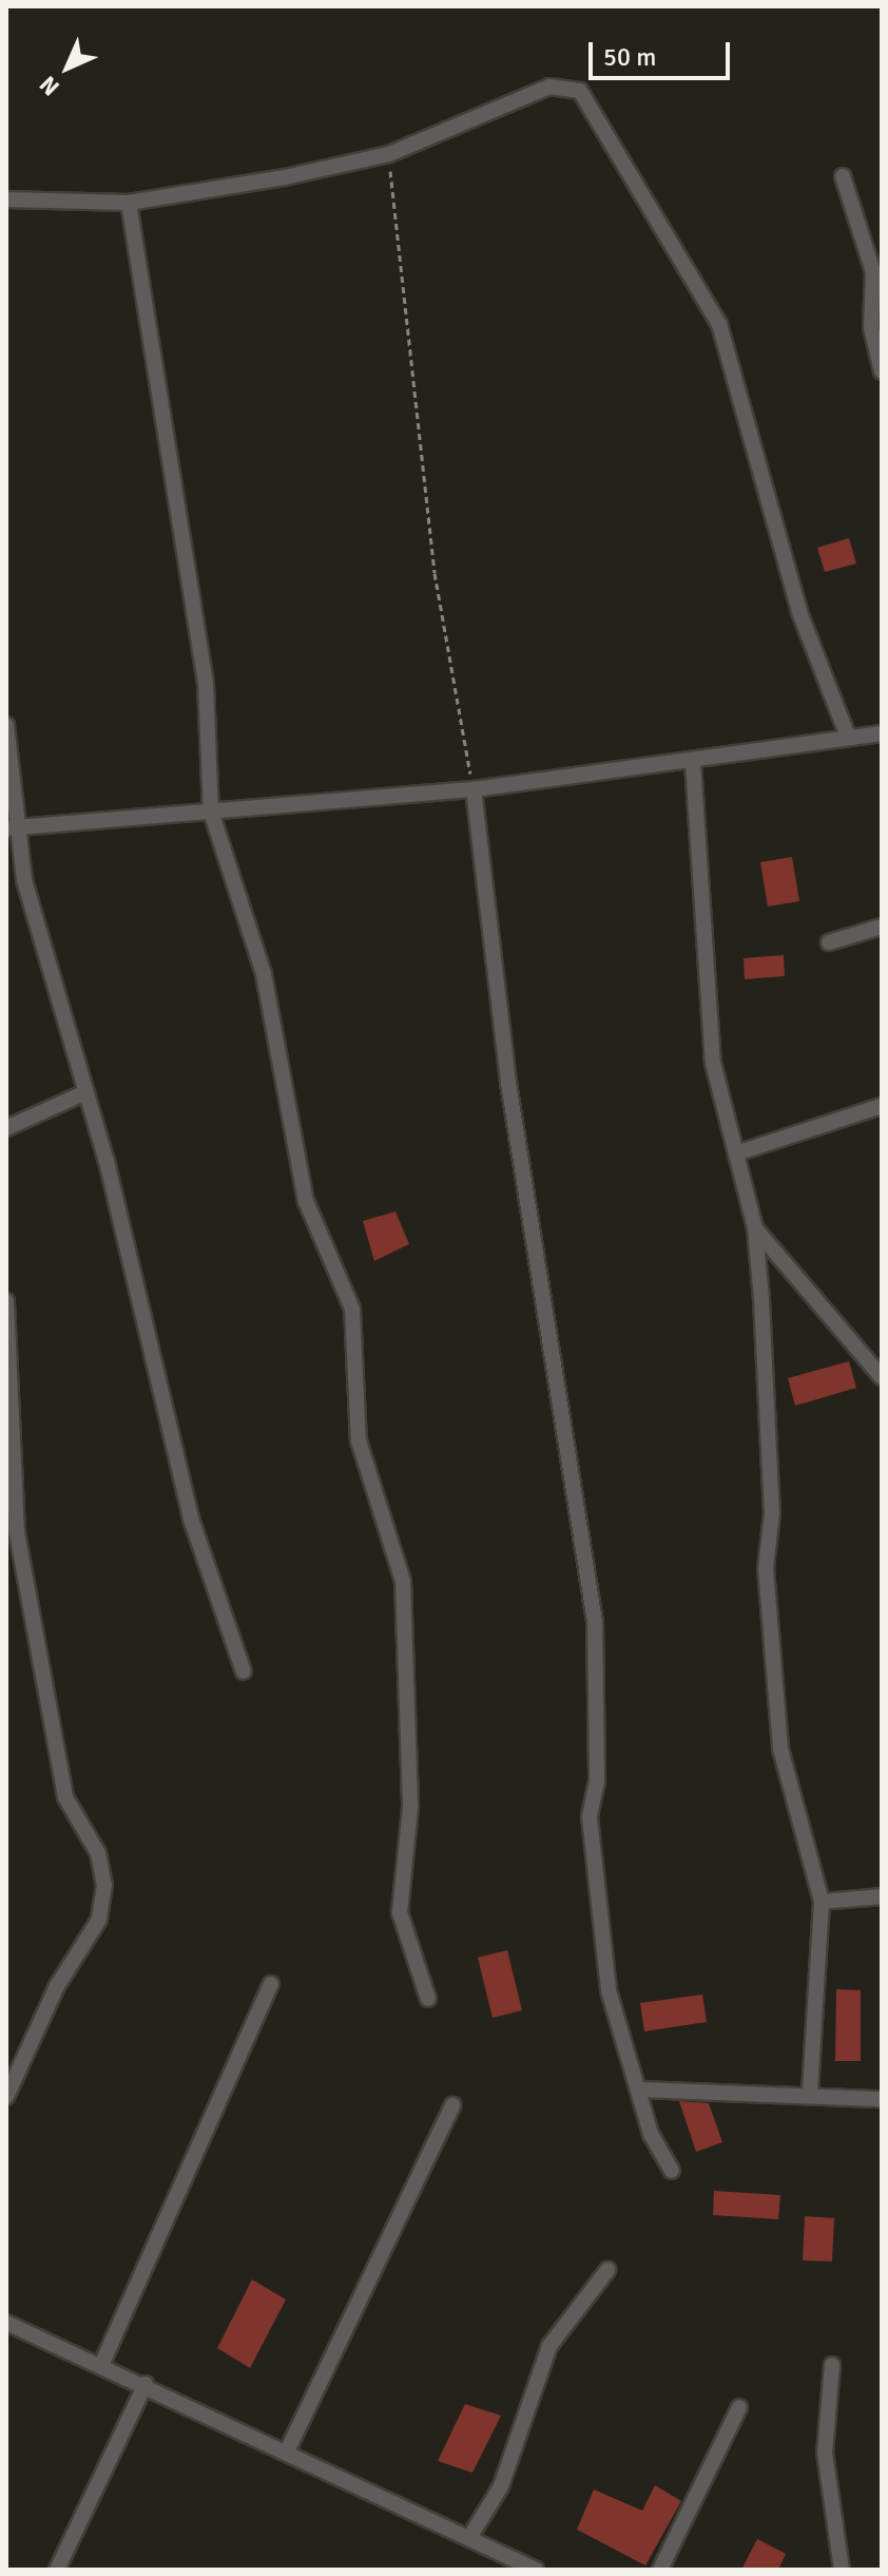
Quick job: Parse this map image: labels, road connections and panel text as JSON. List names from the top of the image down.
{
  "scale_bar": "50 m",
  "north": "bottom left"
}
